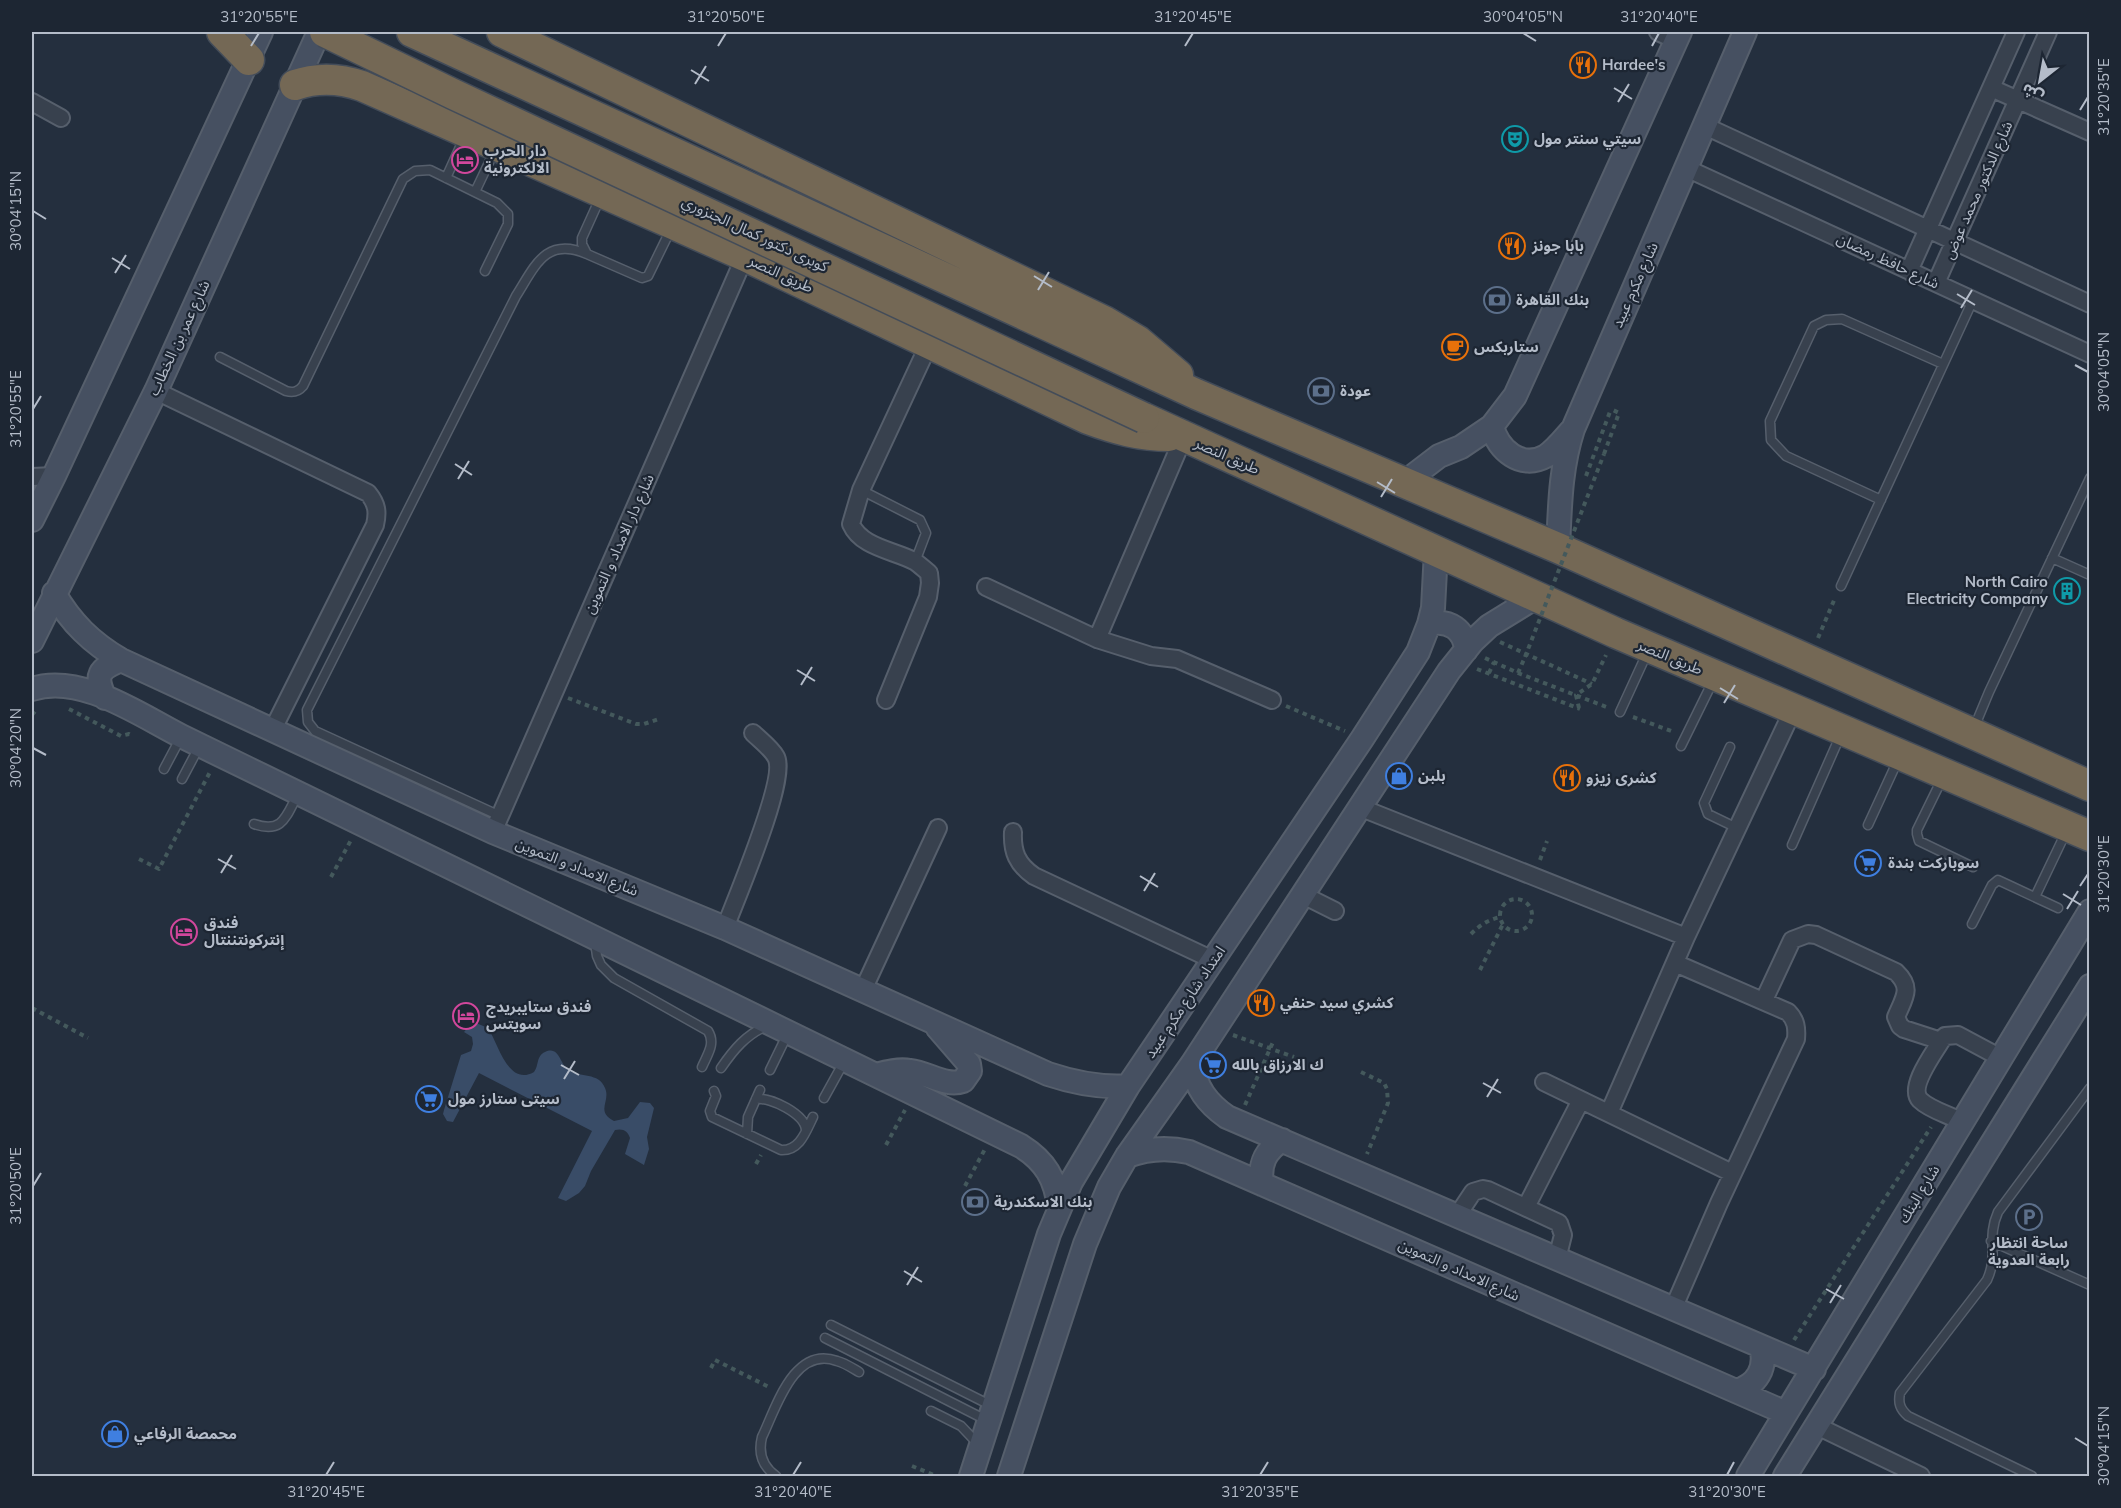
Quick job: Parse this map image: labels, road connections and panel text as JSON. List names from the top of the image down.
{
  "streets": {
    "highway": ["كوبرى دكتور كمال الجنزوري", "طريق النصر"],
    "street": [
      "شارع الدكتور محمد عوض",
      "شارع حافظ رمضان",
      "شارع مكرم عبيد",
      "شارع عمر بن الخطاب",
      "شارع دار الامداد و التموين",
      "شارع الامداد و التموين",
      "امتداد شارع مكرم عبيد",
      "شارع البنك"
    ]
  },
  "crossings": [
    ["شارع الدكتور محمد عوض", "شارع حافظ رمضان"],
    ["كوبرى دكتور كمال الجنزوري", "طريق النصر"],
    ["شارع حافظ رمضان", "شارع مكرم عبيد"],
    ["طريق النصر", "شارع عمر بن الخطاب"],
    ["طريق النصر", "شارع دار الامداد و التموين"],
    ["طريق النصر", "امتداد شارع مكرم عبيد"],
    ["شارع عمر بن الخطاب", "شارع الامداد و التموين"],
    ["شارع دار الامداد و التموين", "شارع الامداد و التموين"],
    ["شارع الامداد و التموين", "امتداد شارع مكرم عبيد"],
    ["شارع الامداد و التموين", "شارع البنك"]
  ],
  "places": {
    "restaurant": [
      "Hardee's",
      "بابا جونز",
      "كشرى زيزو",
      "كشري سيد حنفي"
    ],
    "theatre": ["سيتي سنتر مول"],
    "hotel": ["دار الحرب الالكترونية", "فندق إنتركونتننتال", "فندق ستايبريدج سويتس"],
    "bank": ["بنك القاهرة", "عودة", "بنك الاسكندرية"],
    "cafe": ["ستاربكس"],
    "building": ["North Cairo Electricity Company"],
    "shop": ["بلبن", "محمصة الرفاعي"],
    "supermarket": ["سوباركت بندة", "ك الارزاق بالله", "سيتى ستارز مول"],
    "parking": ["ساحة انتظار رابعة العدوية"]
  },
  "north": "bottom left",
  "coordinates": [
    "31°20'55\"E",
    "31°20'50\"E",
    "31°20'45\"E",
    "30°04'05\"N",
    "31°20'40\"E",
    "31°20'35\"E",
    "30°04'15\"N",
    "30°04'20\"N",
    "31°20'30\"E"
  ]
}
